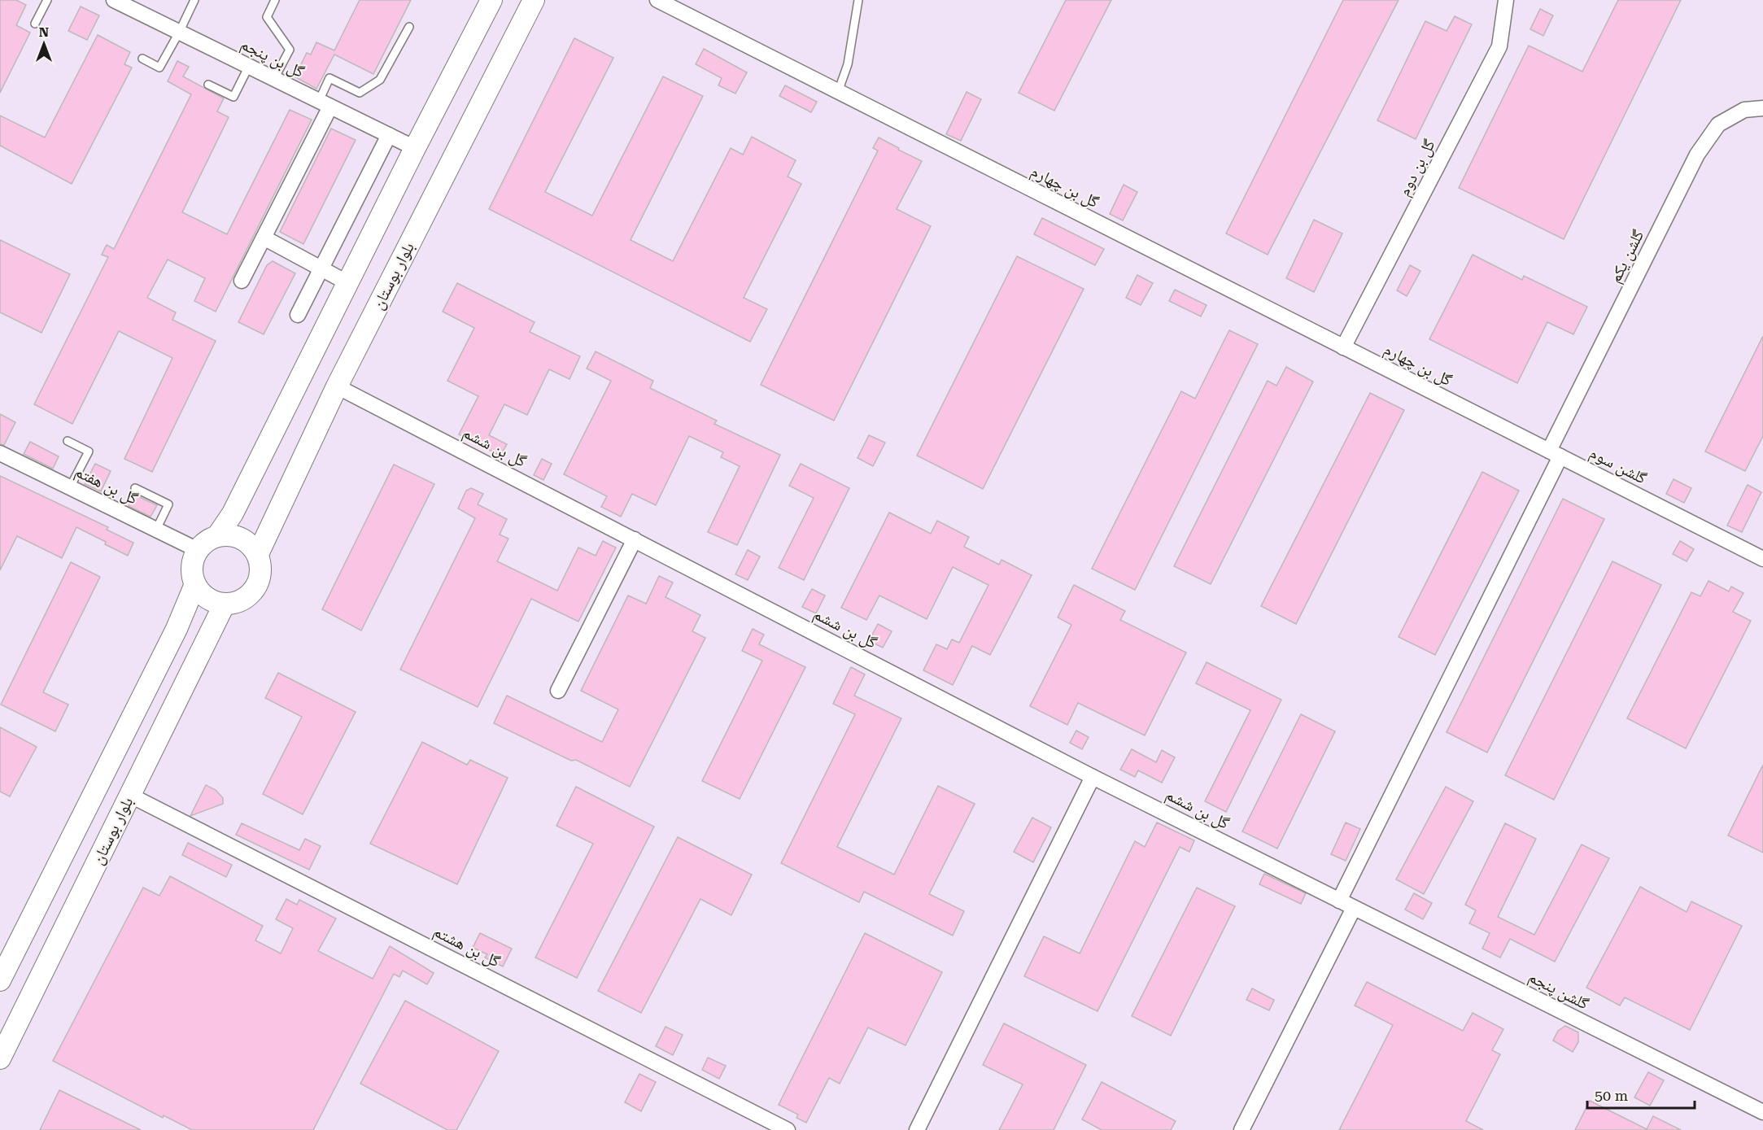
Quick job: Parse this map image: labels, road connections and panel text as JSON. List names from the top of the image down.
{
  "streets": {
    "street": [
      "گل بن پنجم",
      "گل بن دوم",
      "گل بن چهارم",
      "گلشن یکم",
      "بلوار بوستان",
      "گل بن ششم",
      "گلشن سوم",
      "گل بن هفتم",
      "گل بن هشتم",
      "گلشن پنجم"
    ]
  },
  "crossings": [
    ["گل بن دوم", "گل بن چهارم"],
    ["گل بن چهارم", "گلشن سوم"],
    ["گلشن یکم", "گل بن ششم"],
    ["گلشن یکم", "گلشن سوم"],
    ["گلشن یکم", "گلشن پنجم"],
    ["بلوار بوستان", "گل بن ششم"],
    ["بلوار بوستان", "گل بن هفتم"],
    ["بلوار بوستان", "گل بن هشتم"],
    ["گل بن ششم", "گلشن پنجم"]
  ],
  "scale_bar": "50 m",
  "north": "top"
}
